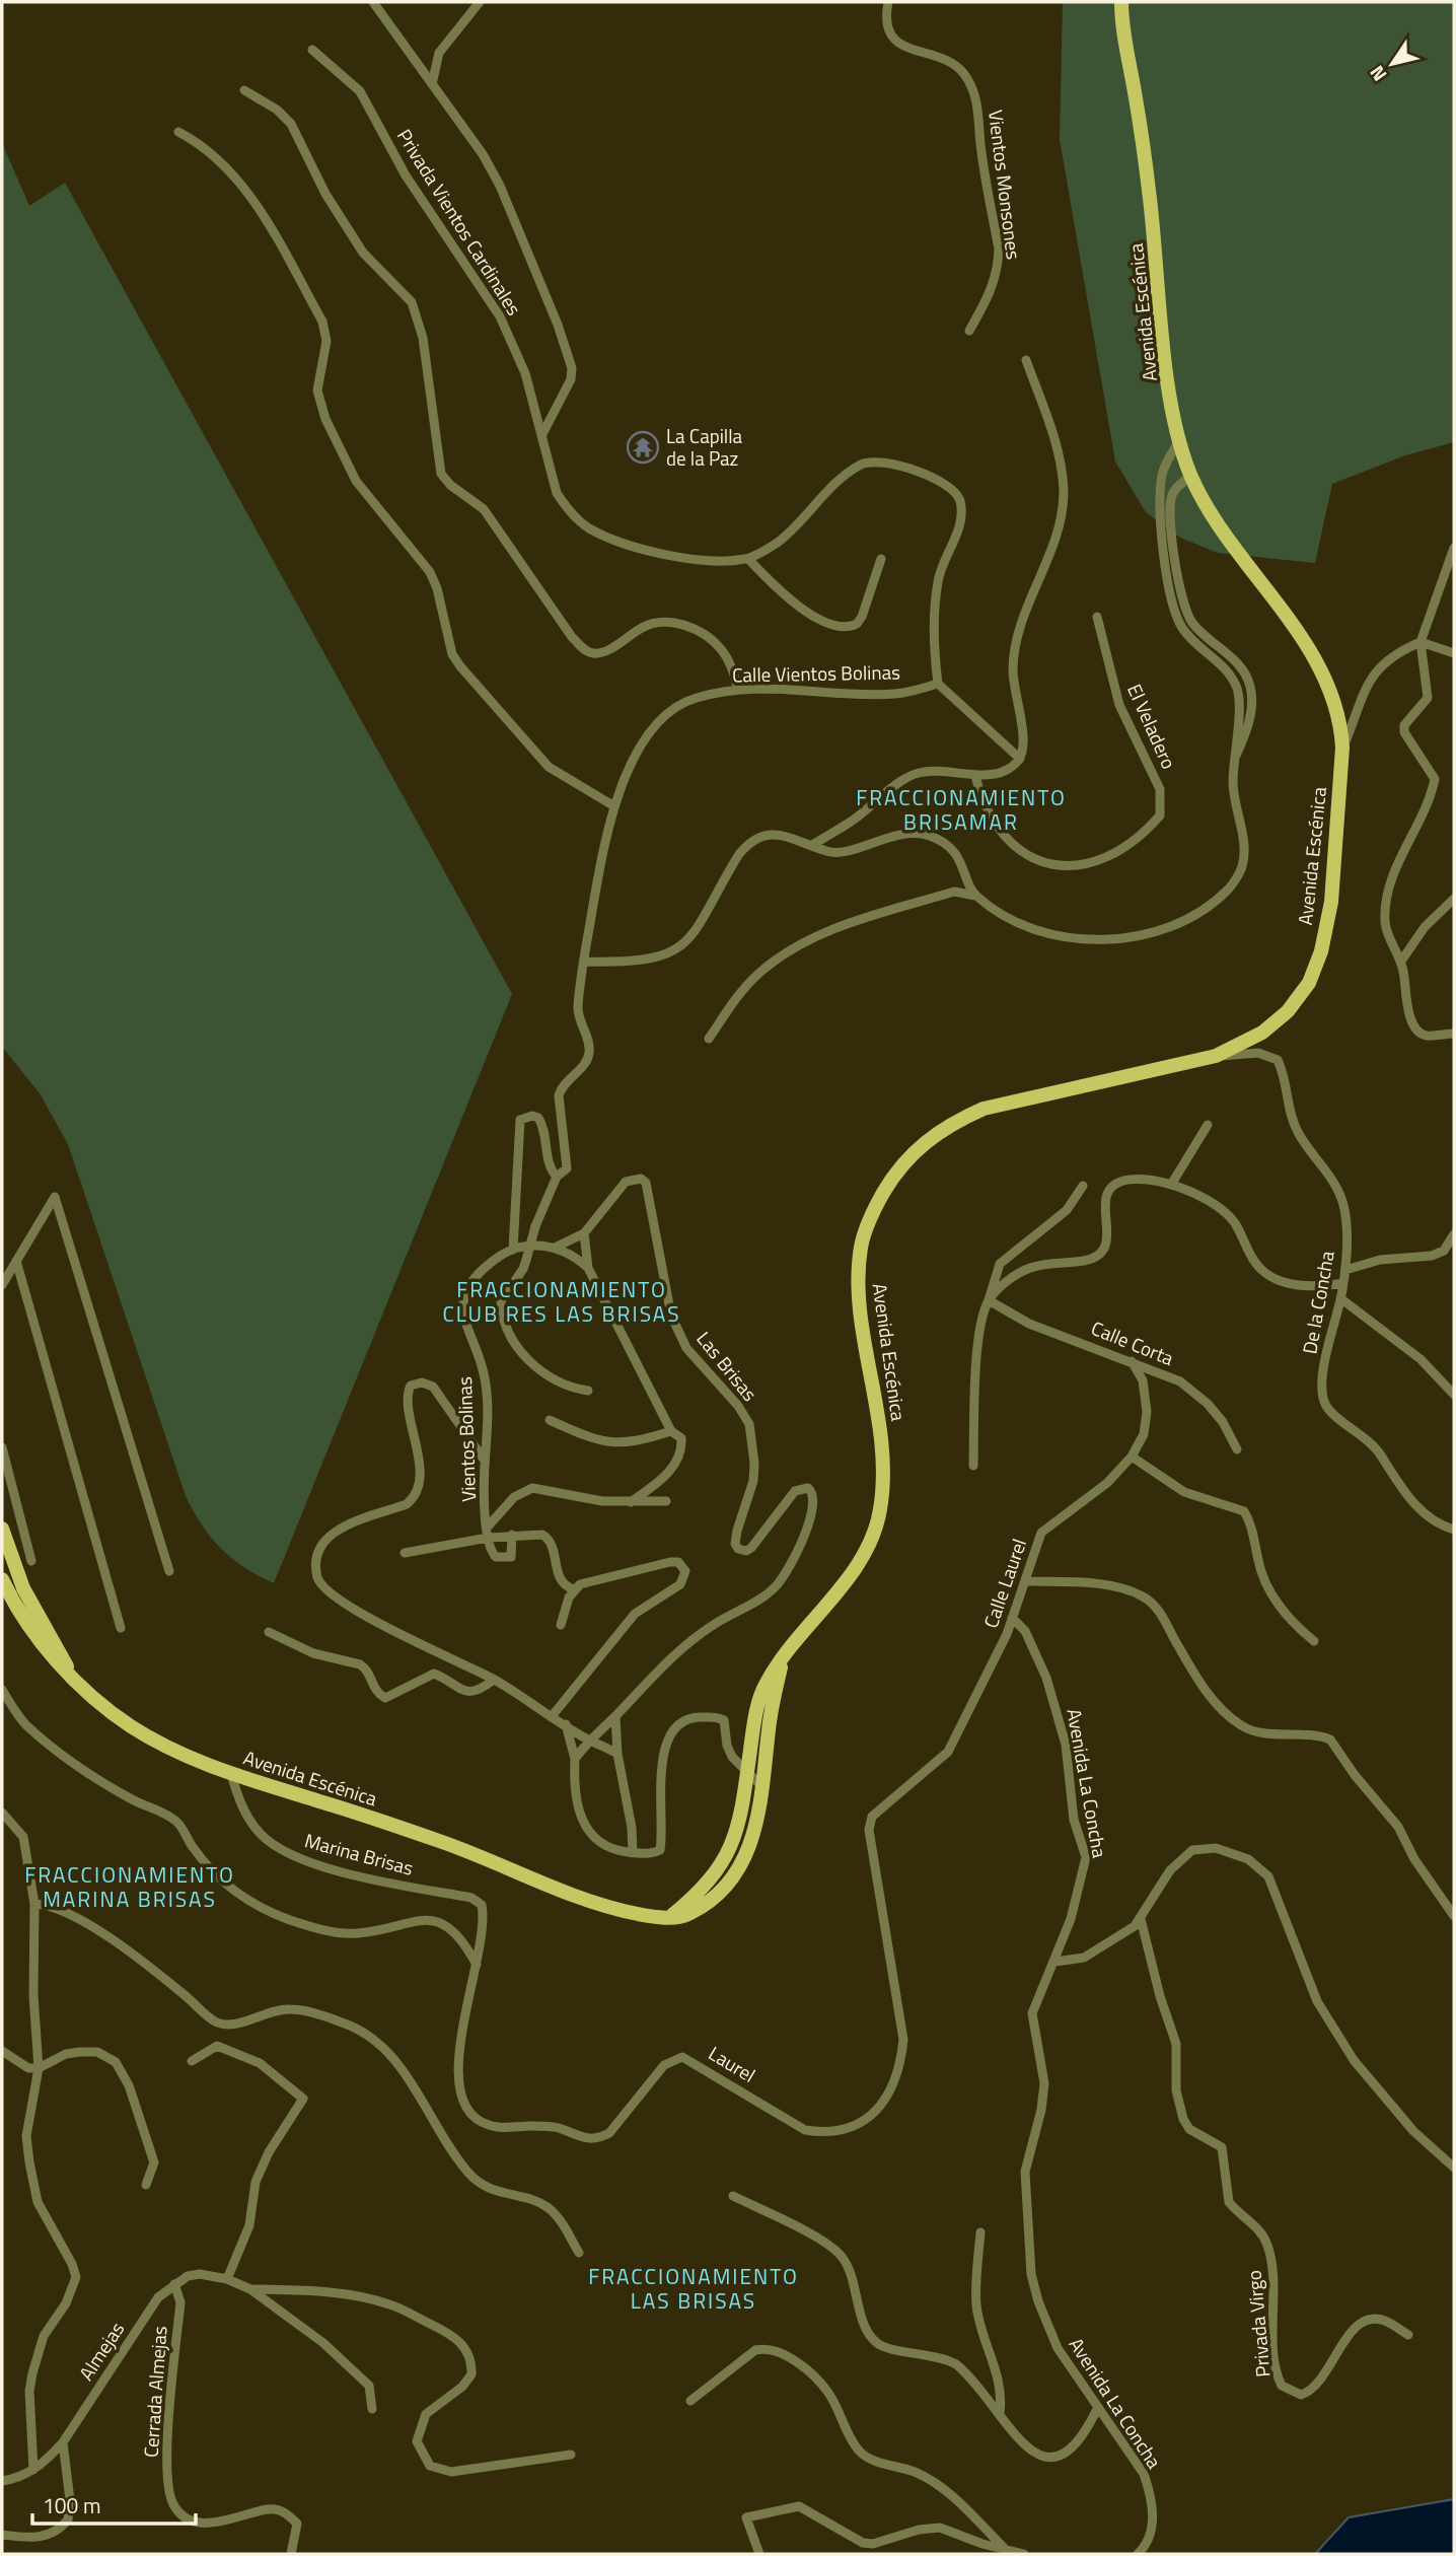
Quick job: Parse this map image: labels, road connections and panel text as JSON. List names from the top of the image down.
{
  "streets": {
    "main road": ["Avenida Escénica"],
    "street": [
      "Vientos Monsones",
      "Privada Vientos Cardinales",
      "Calle Vientos Bolinas",
      "El Veladero",
      "De la Concha",
      "Calle Corta",
      "Las Brisas",
      "Vientos Bolinas",
      "Calle Laurel",
      "Avenida La Concha",
      "Marina Brisas",
      "Laurel",
      "Privada Virgo",
      "Almejas",
      "Cerrada Almejas"
    ]
  },
  "crossings": [
    ["Avenida Escénica", "De la Concha"],
    ["Avenida Escénica", "Marina Brisas"],
    ["Calle Corta", "Calle Laurel"],
    ["Calle Laurel", "Avenida La Concha"],
    ["Calle Laurel", "Laurel"],
    ["Marina Brisas", "Laurel"],
    ["Almejas", "Cerrada Almejas"]
  ],
  "districts": [
    "FRACCIONAMIENTO BRISAMAR",
    "FRACCIONAMIENTO CLUB RES LAS BRISAS",
    "FRACCIONAMIENTO MARINA BRISAS",
    "FRACCIONAMIENTO LAS BRISAS"
  ],
  "places": {
    "temple": ["La Capilla de la Paz"]
  },
  "scale_bar": "100 m",
  "north": "bottom left"
}
